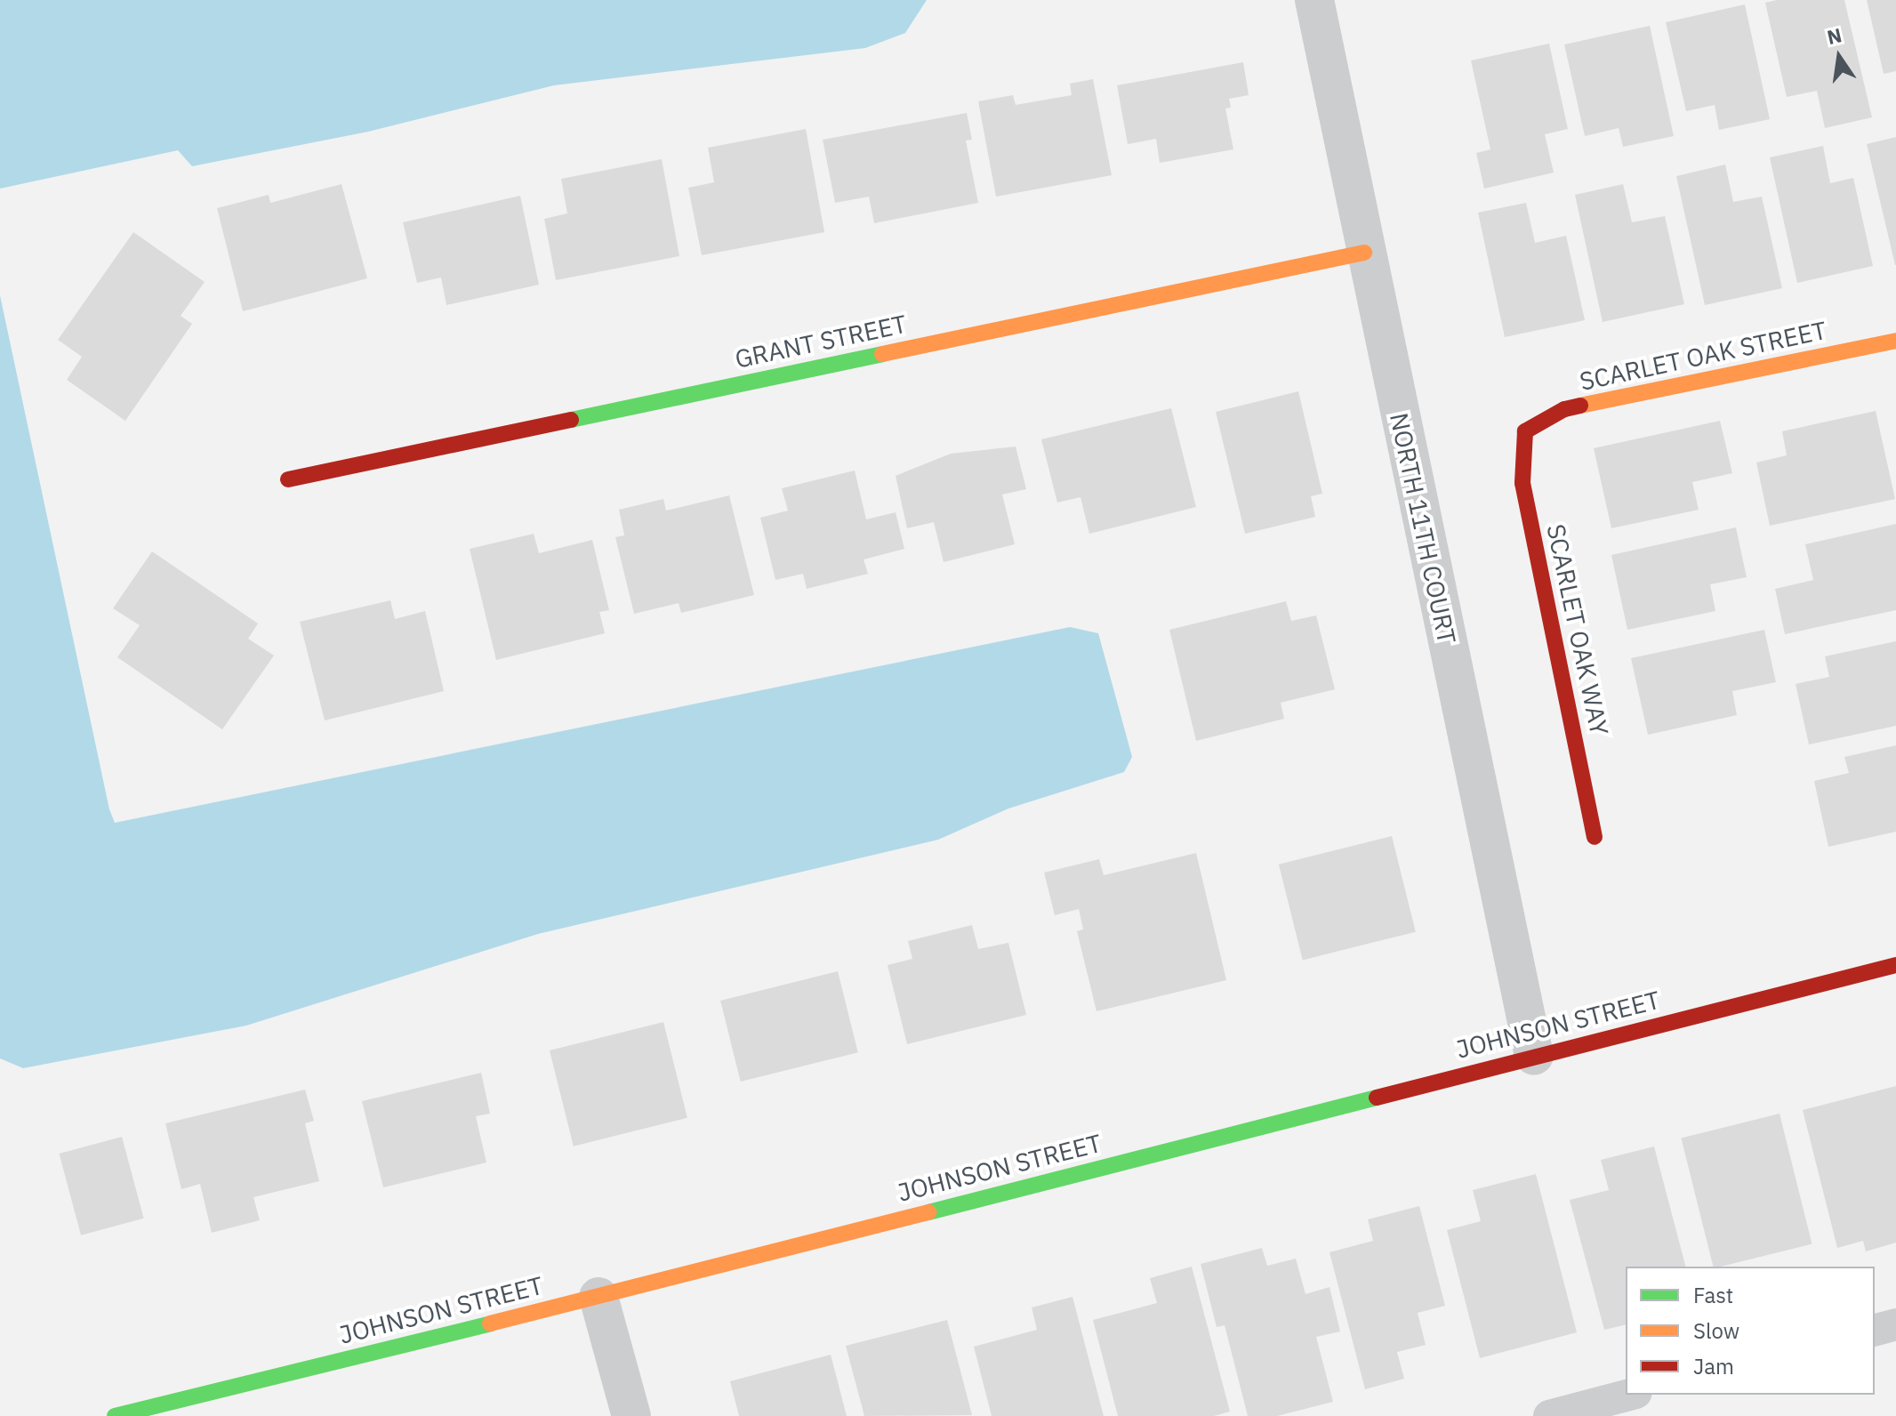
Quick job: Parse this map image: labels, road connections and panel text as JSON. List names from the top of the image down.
{
  "streets": {
    "street": [
      "GRANT STREET",
      "SCARLET OAK STREET",
      "NORTH 11TH COURT",
      "SCARLET OAK WAY",
      "JOHNSON STREET"
    ]
  },
  "crossings": [
    ["GRANT STREET", "NORTH 11TH COURT"],
    ["SCARLET OAK STREET", "SCARLET OAK WAY"],
    ["NORTH 11TH COURT", "JOHNSON STREET"]
  ],
  "legend": ["Fast", "Slow", "Jam"],
  "north": "top"
}
